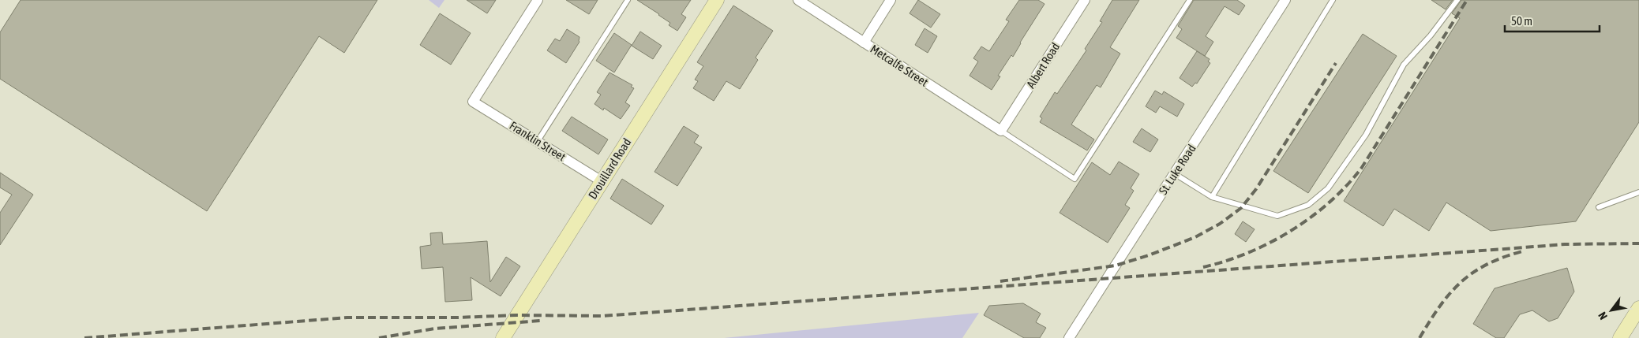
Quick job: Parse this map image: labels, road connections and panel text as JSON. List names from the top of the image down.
{
  "streets": {
    "street": [
      "Metcalfe Street",
      "Albert Road",
      "Franklin Street",
      "Drouillard Road",
      "St. Luke Road"
    ]
  },
  "crossings": [
    ["Metcalfe Street", "Albert Road"],
    ["Franklin Street", "Drouillard Road"]
  ],
  "scale_bar": "50 m",
  "north": "bottom left"
}
